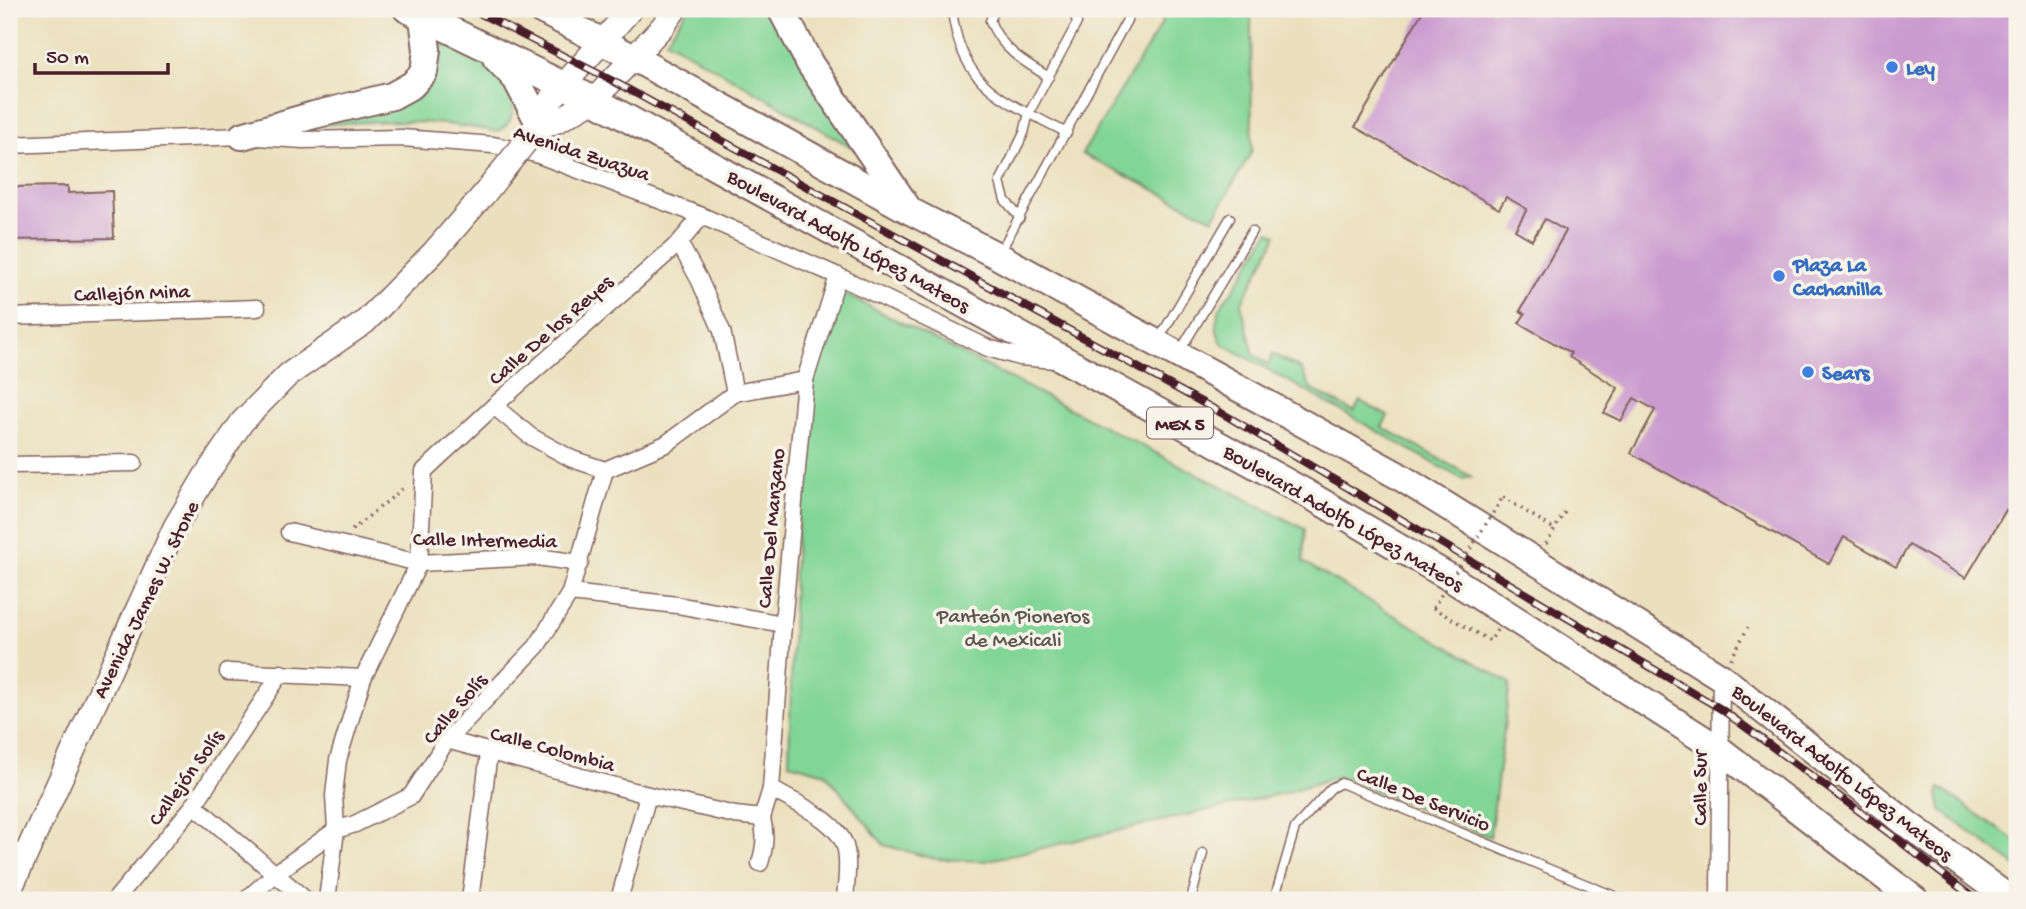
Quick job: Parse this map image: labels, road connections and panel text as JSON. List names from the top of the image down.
{
  "streets": {
    "main road": ["Boulevard Adolfo López Mateos", "MEX 5", "Avenida James W. Stone"],
    "street": [
      "Avenida Zuazua",
      "Callejón Mina",
      "Calle De los Reyes",
      "Calle Del Manzano",
      "Calle Intermedia",
      "Calle Solís",
      "Calle Colombia",
      "Callejón Solís",
      "Calle Sur"
    ],
    "lane": ["Calle De Servicio"]
  },
  "crossings": [
    ["Avenida Zuazua", "Boulevard Adolfo López Mateos"],
    ["Avenida Zuazua", "Calle De los Reyes"],
    ["Avenida Zuazua", "Calle Del Manzano"],
    ["Boulevard Adolfo López Mateos", "Avenida James W. Stone"],
    ["Boulevard Adolfo López Mateos", "Calle Sur"],
    ["Calle Intermedia", "Calle Solís"],
    ["Calle Solís", "Calle Colombia"]
  ],
  "parks": ["Panteón Pioneros de Mexicali"],
  "places": ["Ley", "Plaza La Cachanilla", "Sears"],
  "scale_bar": "50 m"
}
